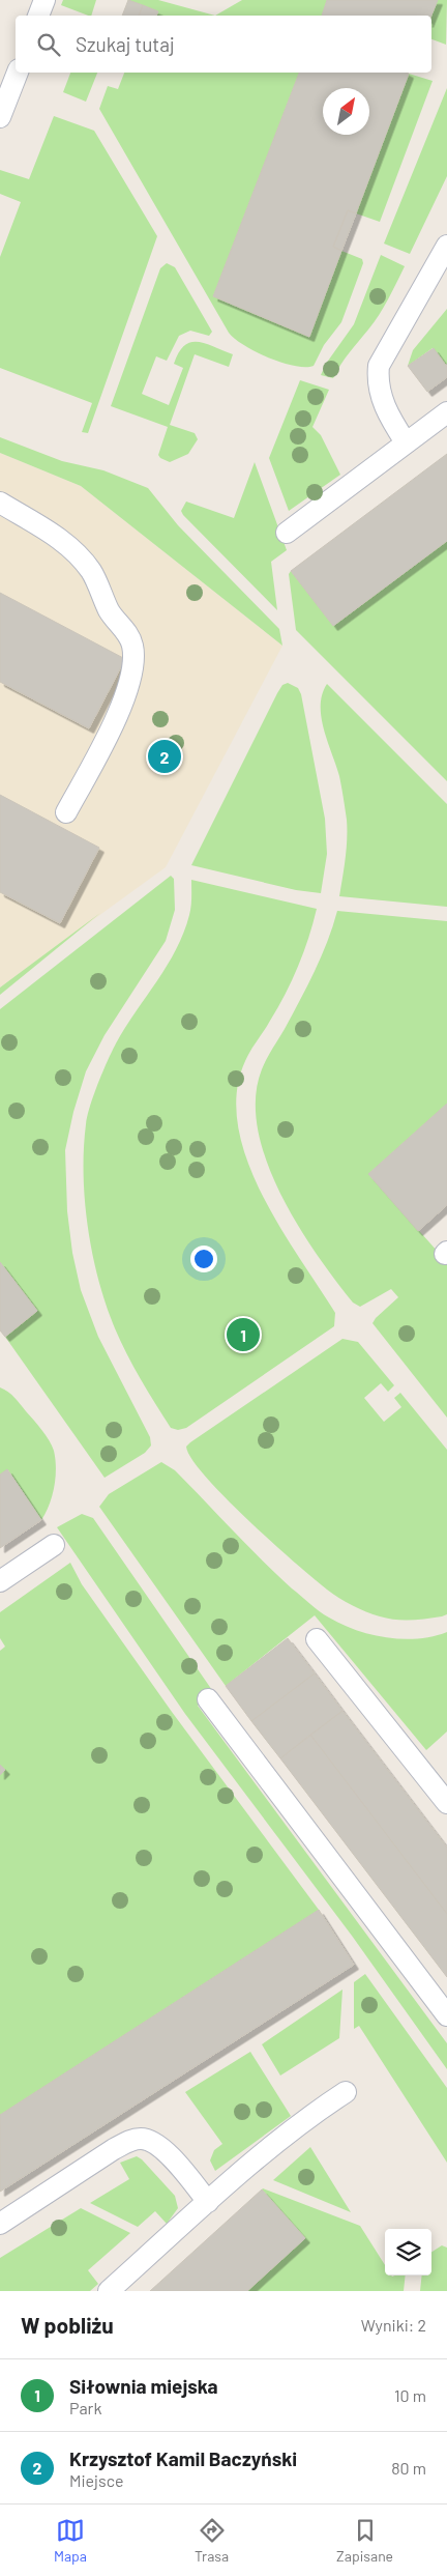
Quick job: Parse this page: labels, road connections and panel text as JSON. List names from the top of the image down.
{
  "north": "top right",
  "page": {
    "search": "Szukaj tutaj",
    "pins": ["2", "1"],
    "heading": ["W pobliżu", "Wyniki: 2"],
    "list": [
      {
        "mark": "1",
        "name": "Siłownia miejska",
        "note": "Park",
        "value": "10 m"
      },
      {
        "mark": "2",
        "name": "Krzysztof Kamil Baczyński",
        "note": "Miejsce",
        "value": "80 m"
      }
    ],
    "nav": ["Mapa", "Trasa", "Zapisane"]
  }
}
